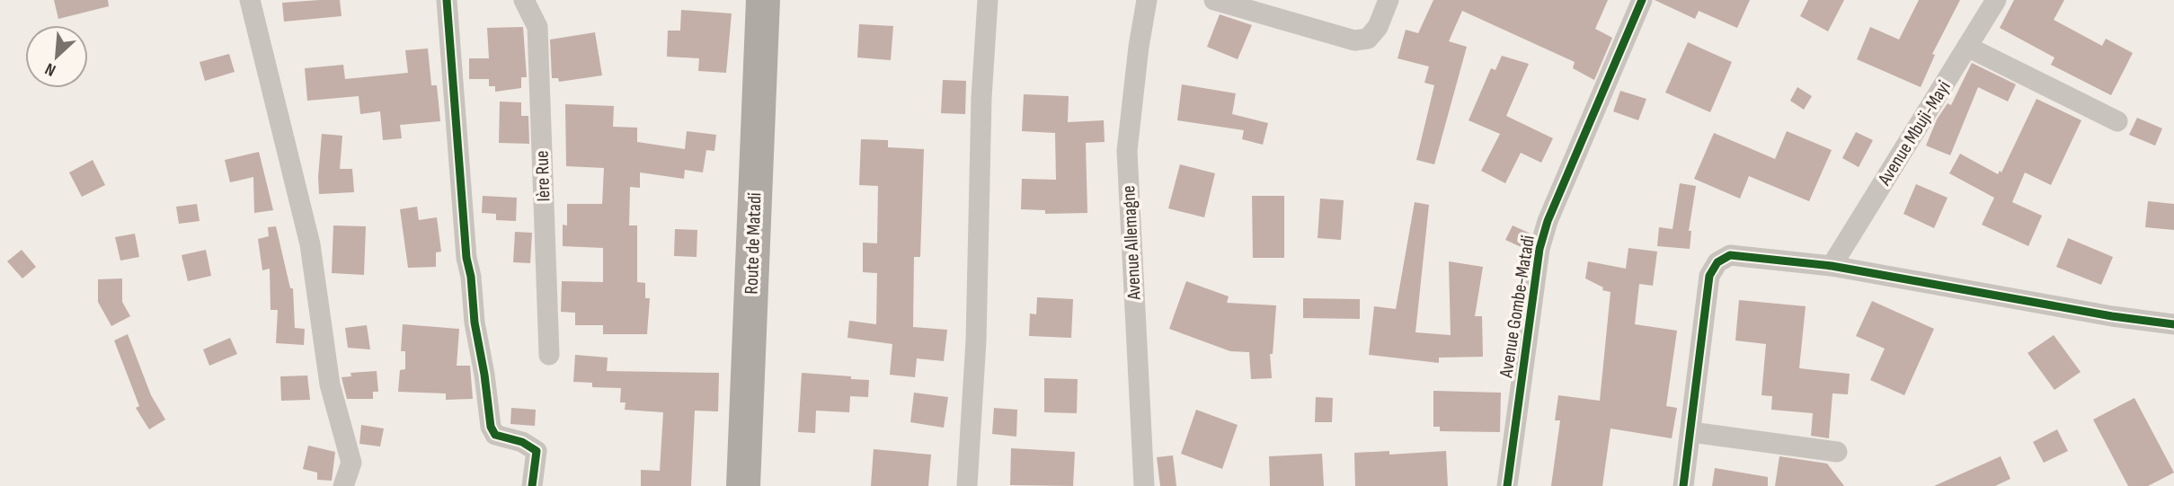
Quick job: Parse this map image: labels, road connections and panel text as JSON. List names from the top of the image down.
{
  "streets": {
    "highway": ["Route de Matadi"],
    "street": [
      "Avenue Mbuji-Mayi",
      "Ière Rue",
      "Avenue Allemagne",
      "Avenue Gombe-Matadi"
    ]
  },
  "north": "bottom left"
}
